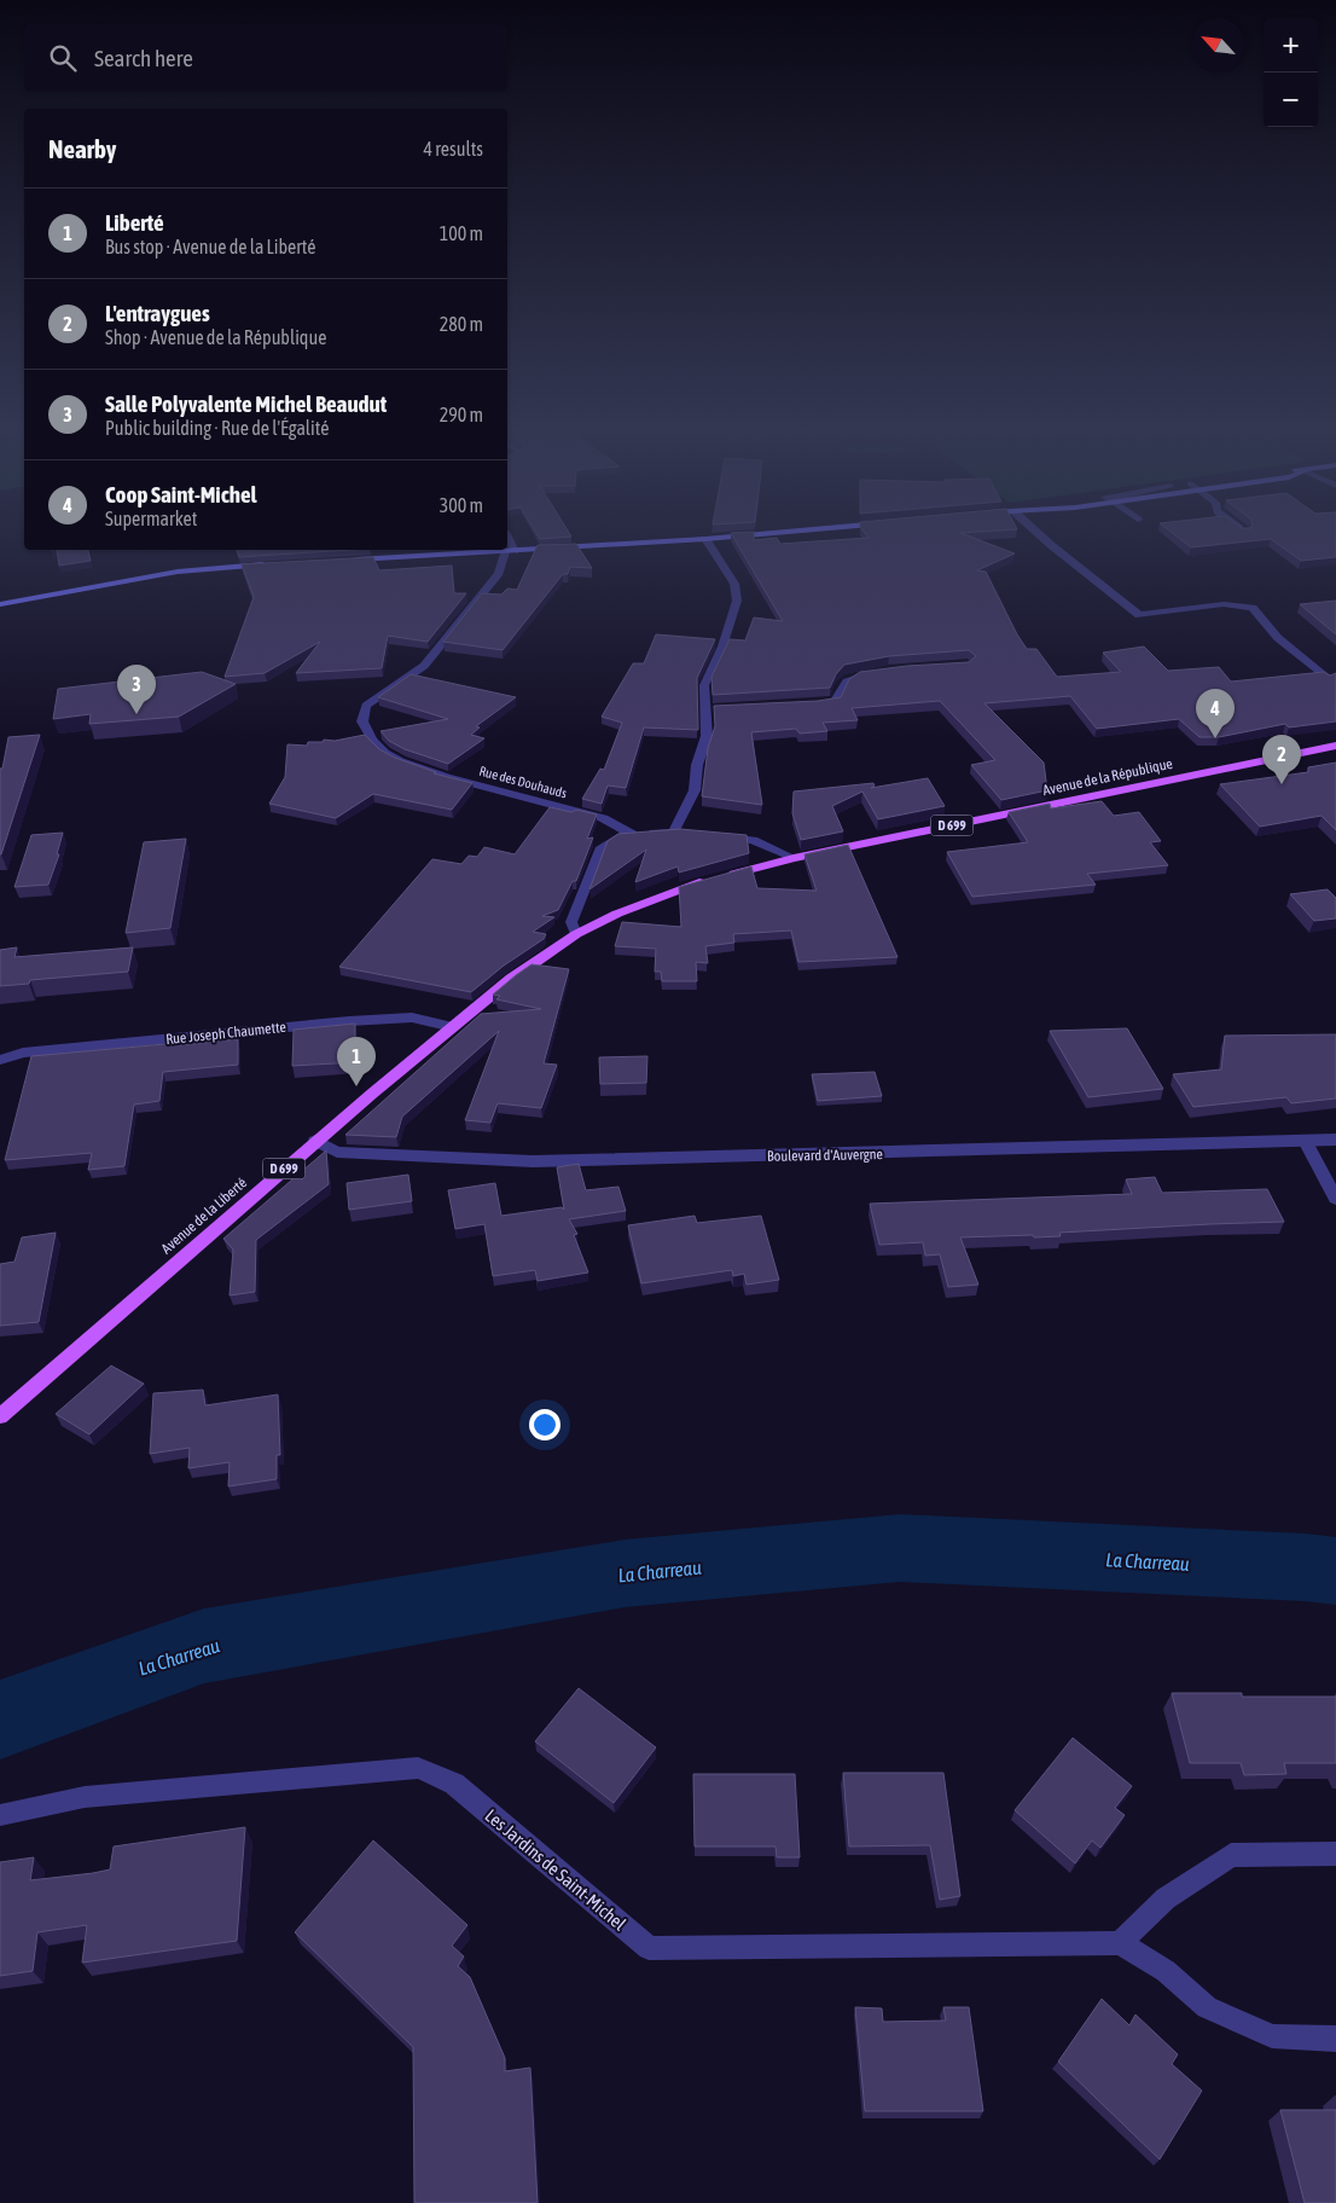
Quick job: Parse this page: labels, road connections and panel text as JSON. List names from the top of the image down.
{
  "streets": {
    "main road": ["Avenue de la République", "D 699", "Avenue de la Liberté"],
    "street": [
      "Rue des Douhauds",
      "Rue Joseph Chaumette",
      "Boulevard d'Auvergne",
      "Les Jardins de Saint-Michel"
    ]
  },
  "crossings": [
    ["Avenue de la République", "Avenue de la Liberté"],
    ["Rue Joseph Chaumette", "Avenue de la Liberté"],
    ["Boulevard d'Auvergne", "Avenue de la Liberté"]
  ],
  "water": ["La Charreau"],
  "north": "top left",
  "page": {
    "map_buttons": ["+", "−"],
    "search": "Search here",
    "heading": ["Nearby", "4 results"],
    "list": [
      {
        "mark": "1",
        "name": "Liberté",
        "note": "Bus stop · Avenue de la Liberté",
        "value": "100 m"
      },
      {
        "mark": "2",
        "name": "L'entraygues",
        "note": "Shop · Avenue de la République",
        "value": "280 m"
      },
      {
        "mark": "3",
        "name": "Salle Polyvalente Michel Beaudut",
        "note": "Public building · Rue de l'Égalité",
        "value": "290 m"
      },
      {
        "mark": "4",
        "name": "Coop Saint-Michel",
        "note": "Supermarket",
        "value": "300 m"
      }
    ],
    "pins": [
      "3",
      "4",
      "2",
      "1"
    ]
  }
}
